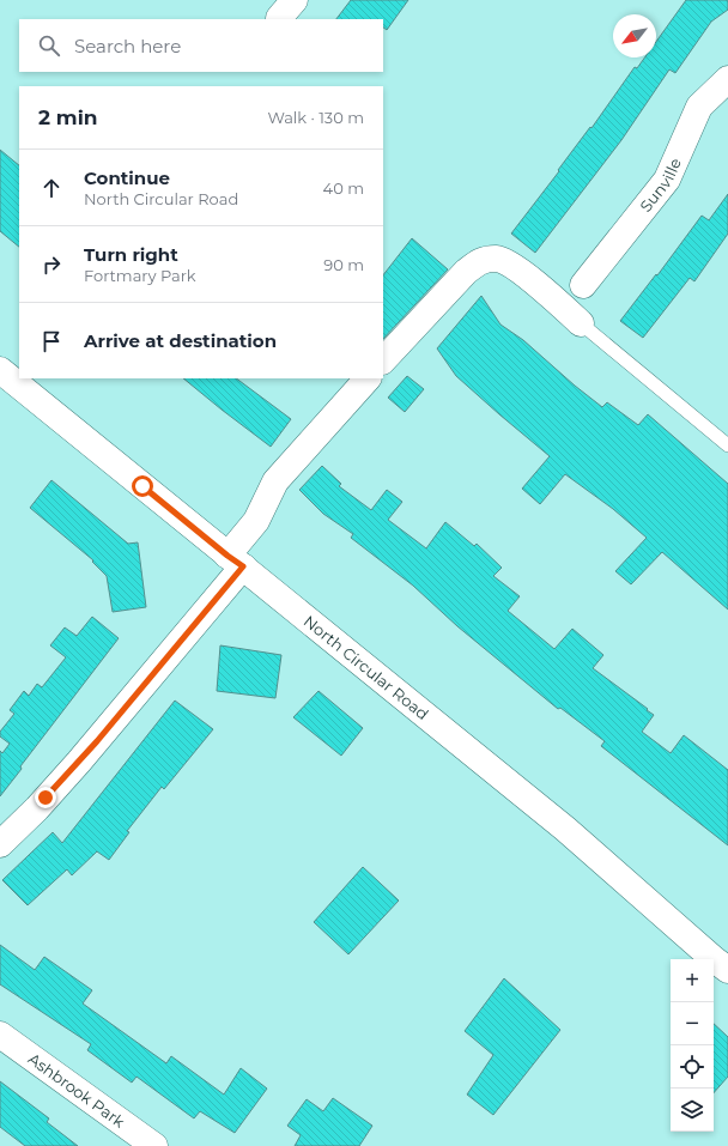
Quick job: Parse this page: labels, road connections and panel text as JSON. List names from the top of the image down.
{
  "streets": {
    "street": ["Sunville", "North Circular Road", "Ashbrook Park"]
  },
  "north": "bottom left",
  "page": {
    "search": "Search here",
    "heading": ["2 min", "Walk · 130 m"],
    "list": [
      ["Continue", "North Circular Road", "40 m"],
      ["Turn right", "Fortmary Park", "90 m"],
      "Arrive at destination"
    ],
    "map_buttons": ["+", "−"]
  }
}
